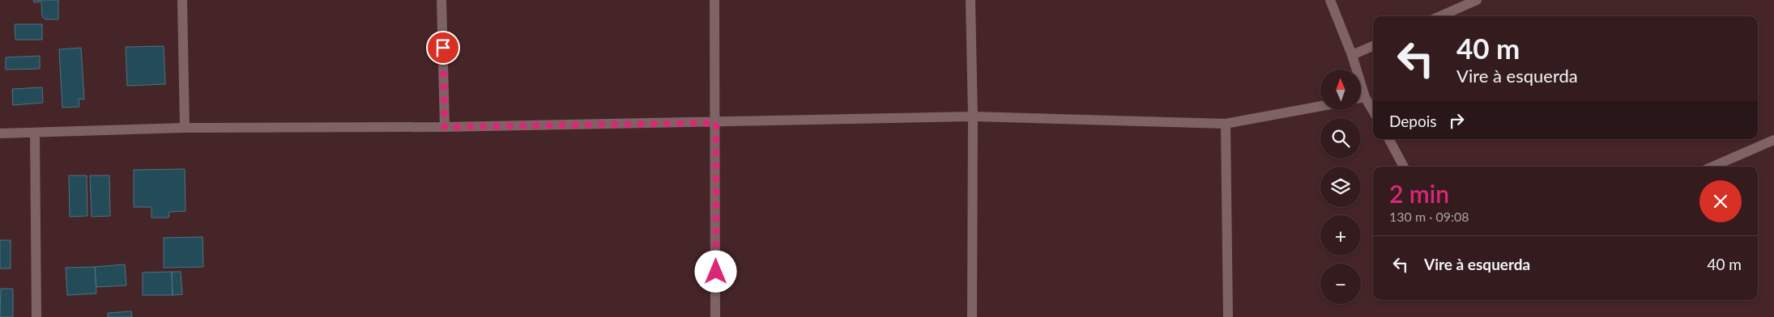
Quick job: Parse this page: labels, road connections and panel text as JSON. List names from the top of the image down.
{
  "north": "top",
  "page": {
    "turn": ["40 m", "Vire à esquerda"],
    "map_buttons": ["+", "−"],
    "then": "Depois",
    "heading": ["2 min", "130 m · 09:08"],
    "list": [
      {
        "name": "Vire à esquerda",
        "value": "40 m"
      }
    ]
  }
}
